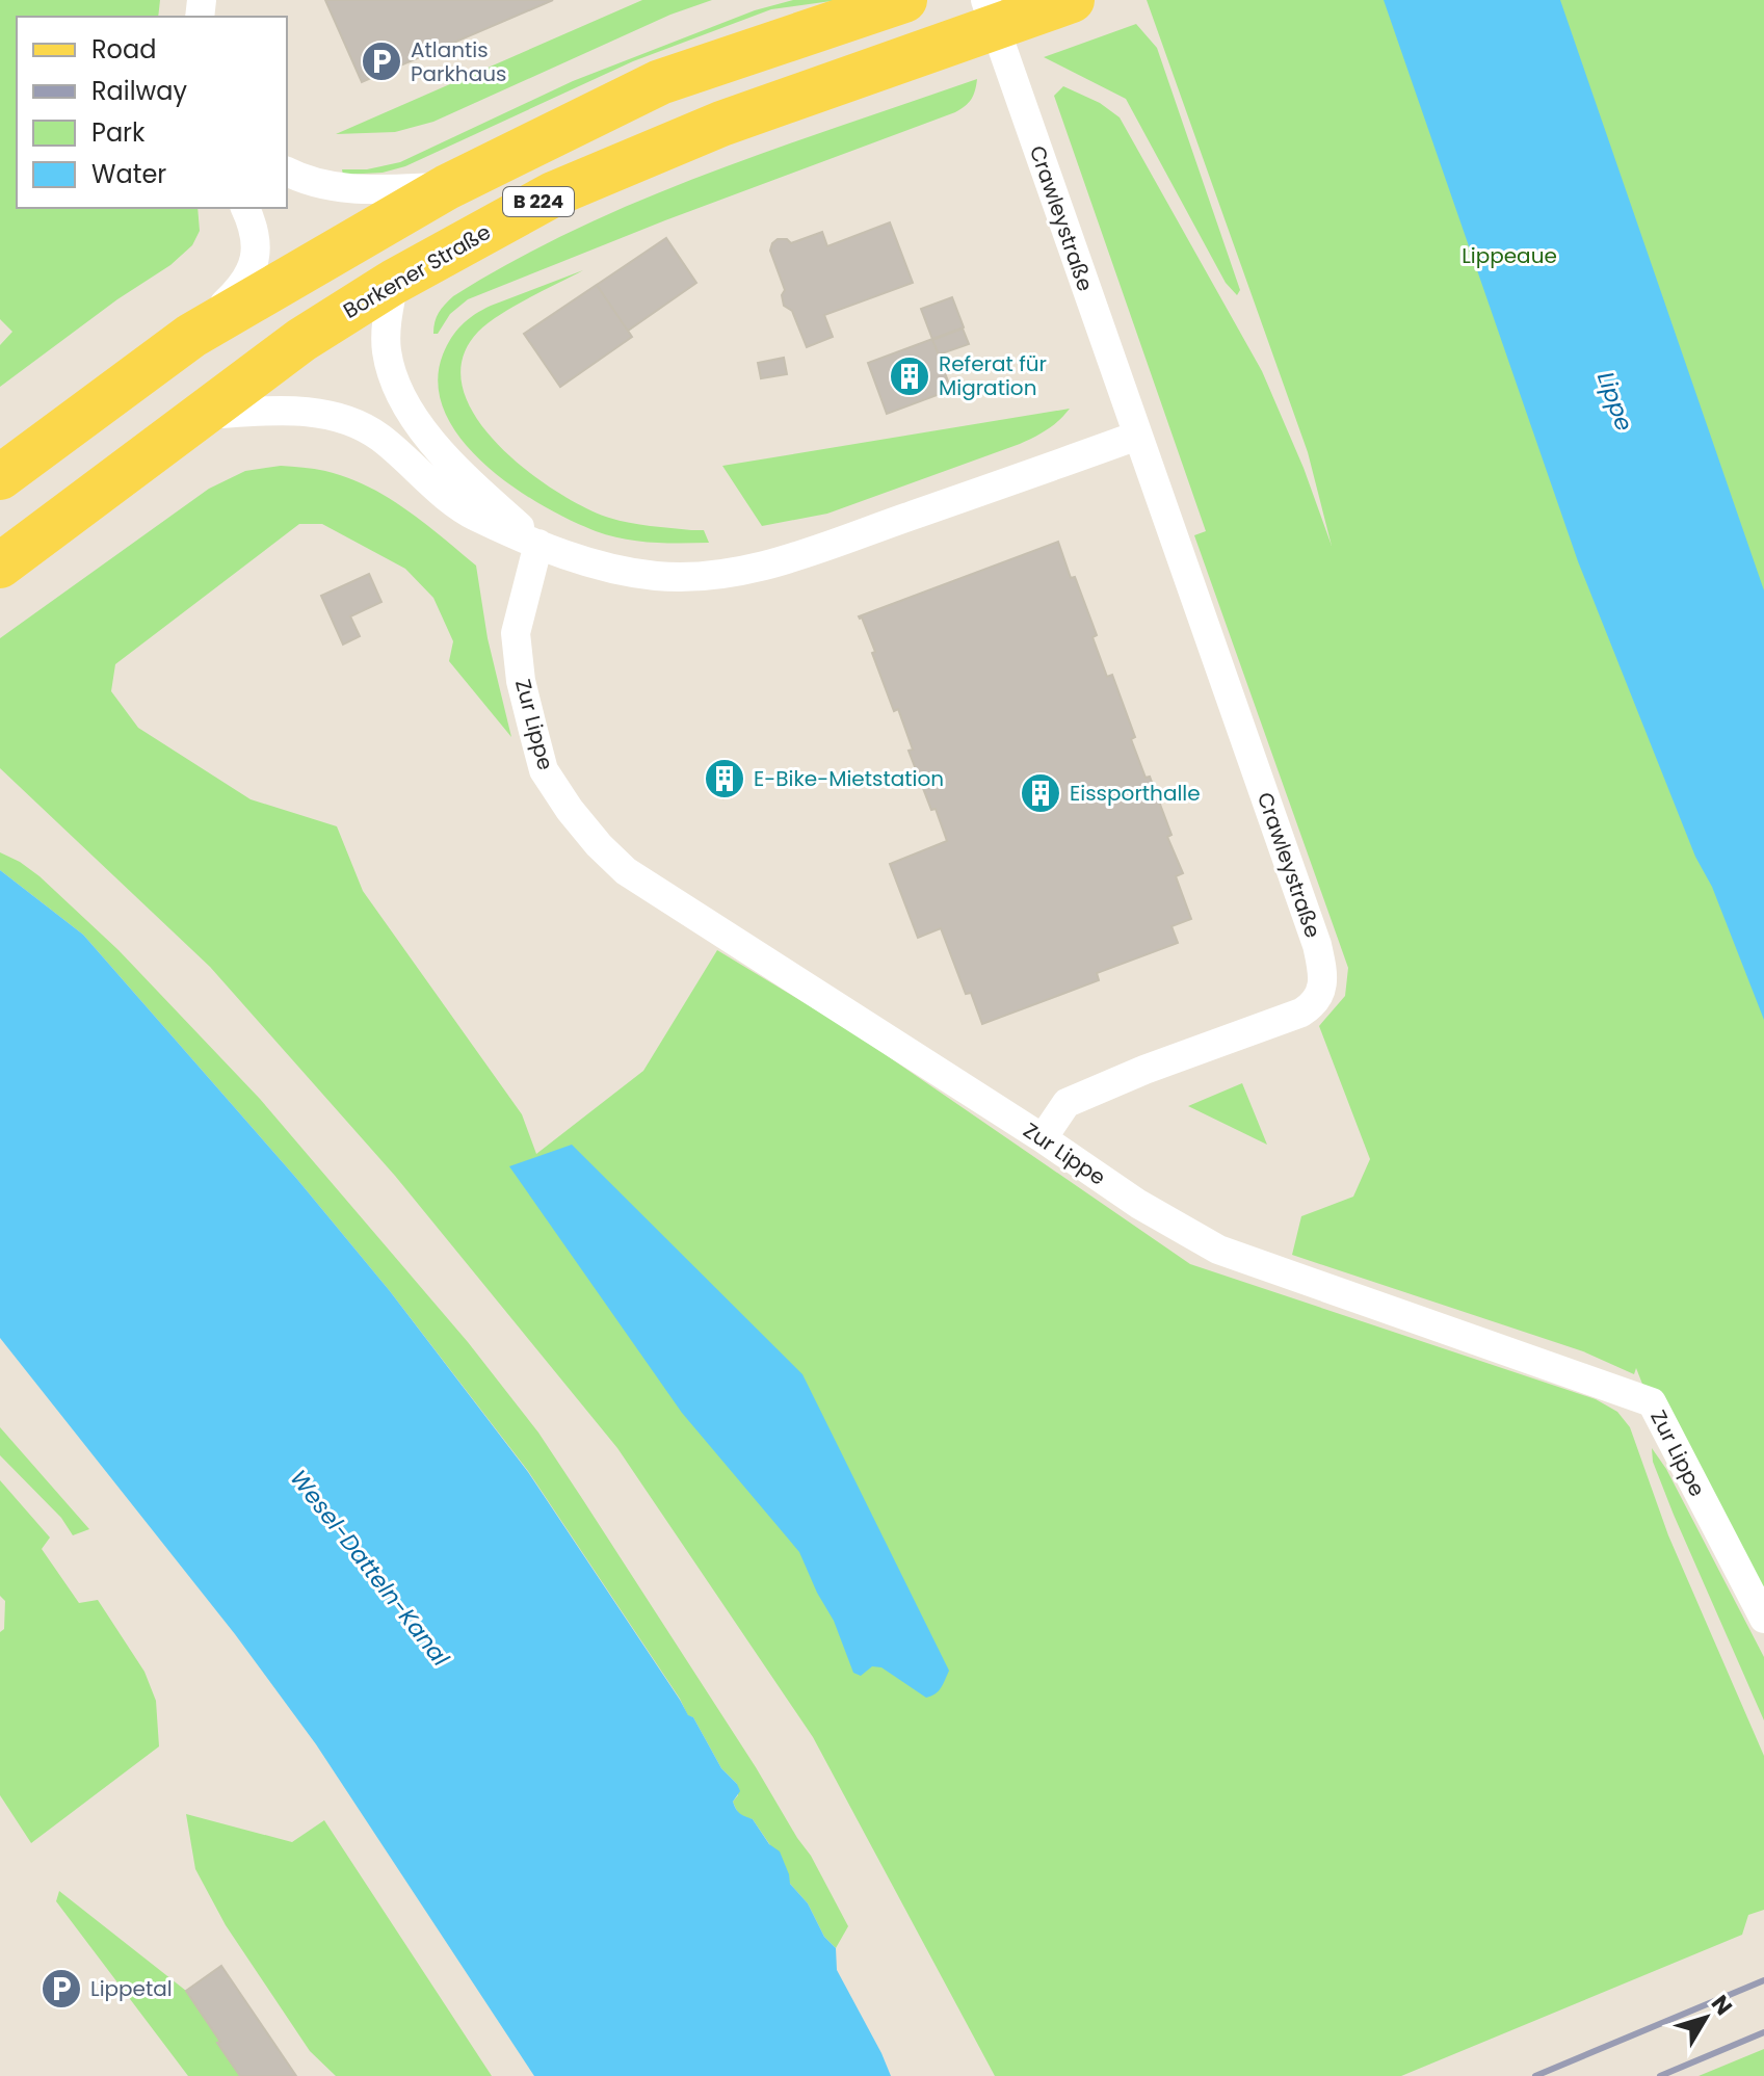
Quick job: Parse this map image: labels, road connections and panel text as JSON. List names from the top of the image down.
{
  "streets": {
    "main road": ["B 224", "Borkener Straße"],
    "street": ["Crawleystraße", "Zur Lippe"]
  },
  "crossings": [
    ["Crawleystraße", "Zur Lippe"]
  ],
  "water": ["Lippe", "Wesel-Datteln-Kanal"],
  "parks": ["Lippeaue"],
  "places": {
    "parking": ["Atlantis Parkhaus", "Lippetal"],
    "building": ["Referat für Migration", "E-Bike-Mietstation", "Eissporthalle"]
  },
  "legend": [
    "Road",
    "Railway",
    "Park",
    "Water"
  ],
  "north": "top right"
}
